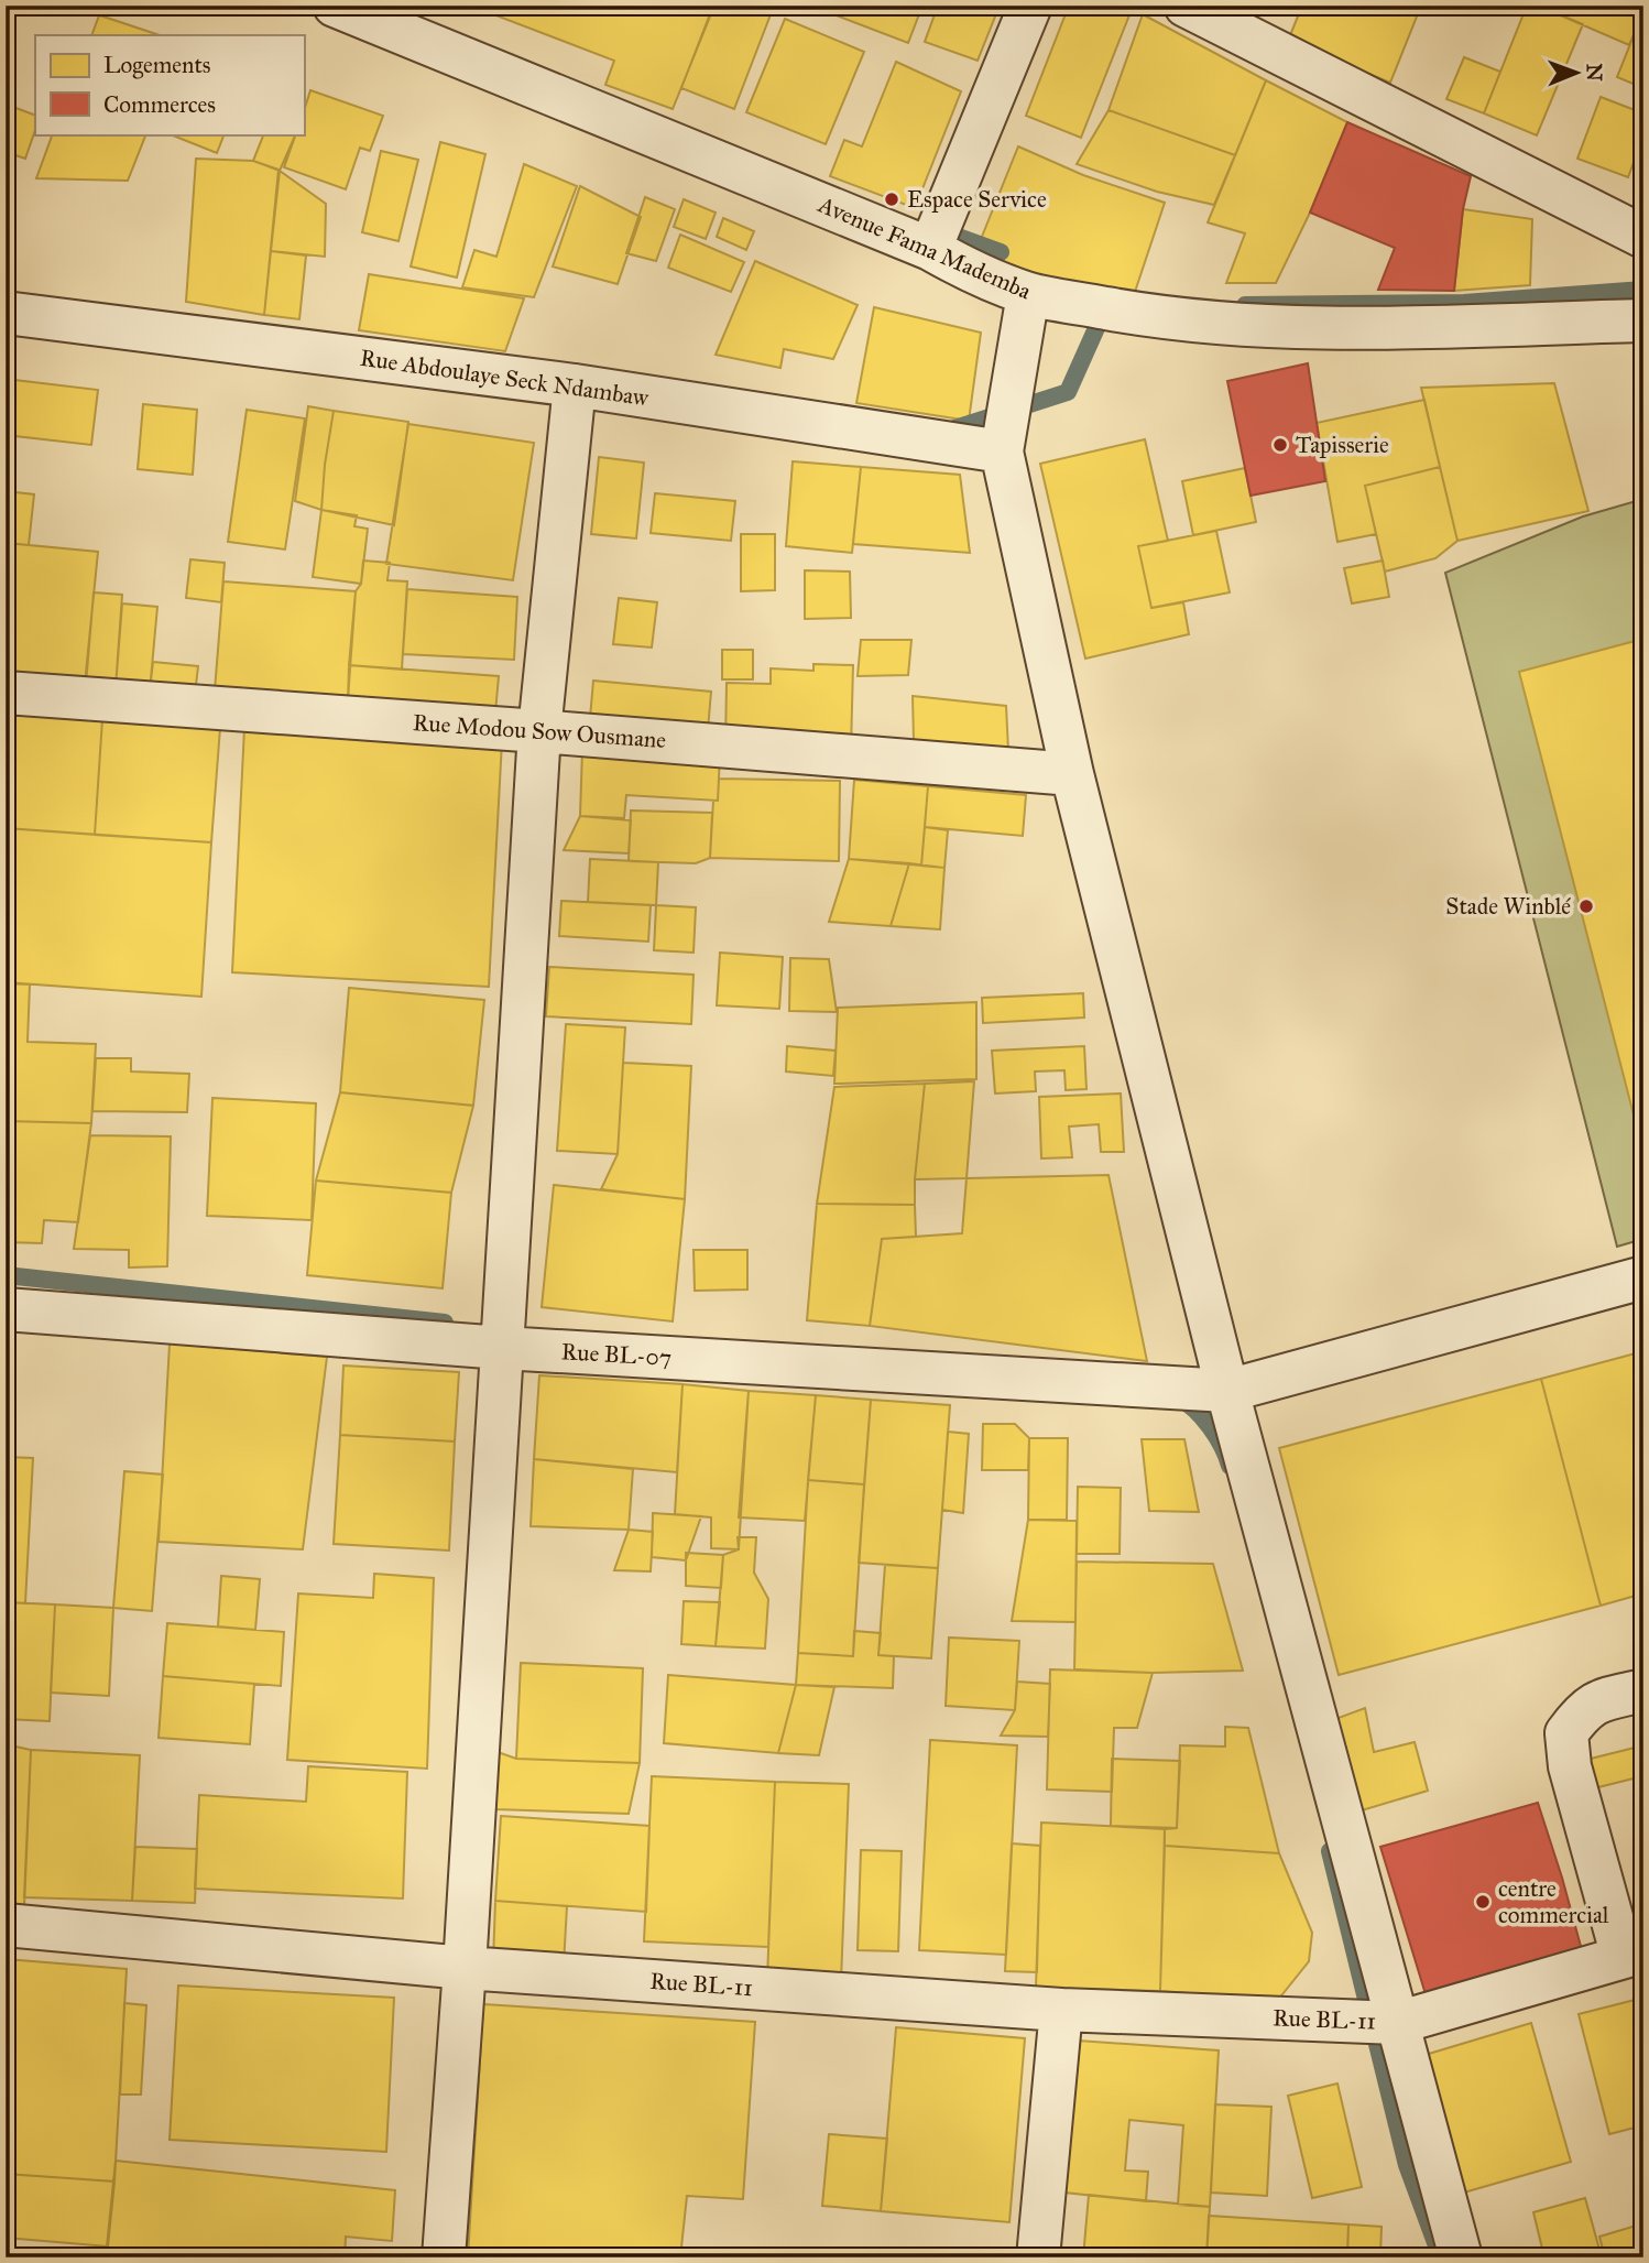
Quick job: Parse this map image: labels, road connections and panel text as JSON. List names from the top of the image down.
{
  "streets": {
    "street": [
      "Avenue Fama Mademba",
      "Rue Abdoulaye Seck Ndambaw",
      "Rue Modou Sow Ousmane",
      "Rue BL-07",
      "Rue BL-11"
    ]
  },
  "places": [
    "Espace Service",
    "Tapisserie",
    "Stade Winblé",
    "centre commercial"
  ],
  "legend": ["Logements", "Commerces"],
  "north": "right"
}
